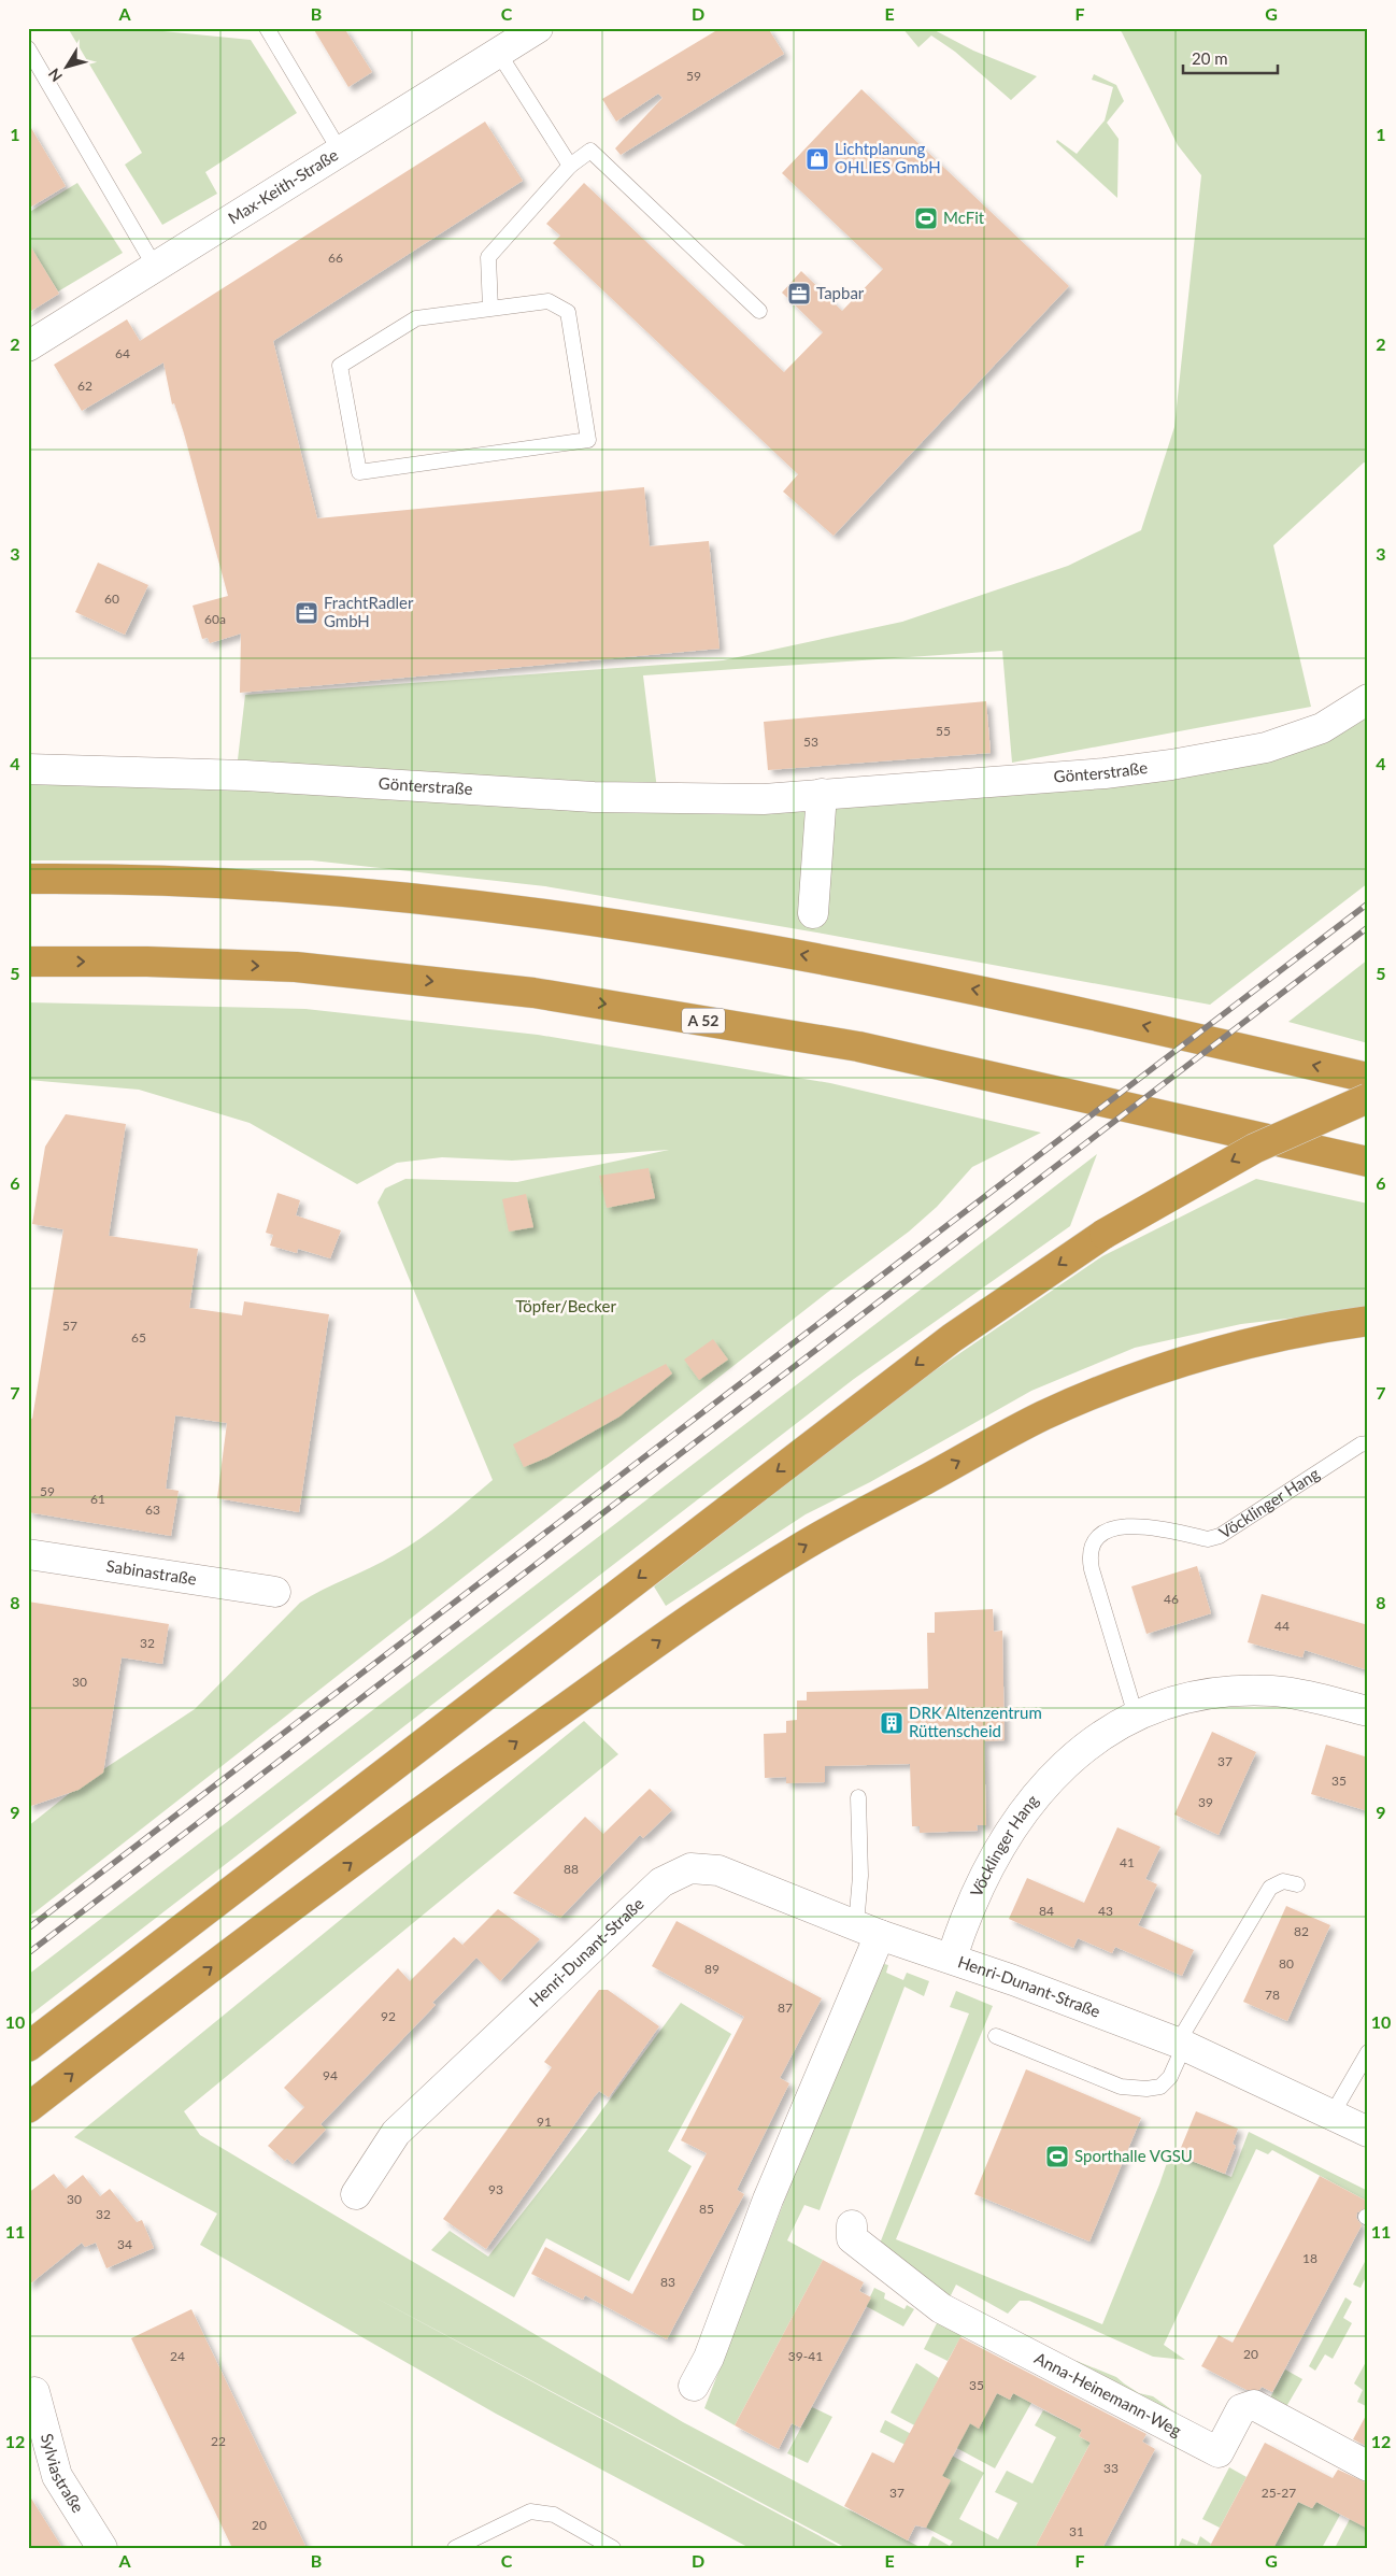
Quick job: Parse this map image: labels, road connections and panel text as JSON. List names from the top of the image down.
{
  "streets": {
    "highway": ["A 52"],
    "street": [
      "Max-Keith-Straße",
      "Gönterstraße",
      "Vöcklinger Hang",
      "Sabinastraße",
      "Henri-Dunant-Straße",
      "Anna-Heinemann-Weg",
      "Sylviastraße"
    ]
  },
  "crossings": [
    ["Vöcklinger Hang", "Henri-Dunant-Straße"]
  ],
  "parks": ["Töpfer/Becker"],
  "places": {
    "shop": ["Lichtplanung OHLIES GmbH"],
    "sports": ["McFit", "Sporthalle VGSU"],
    "office": ["Tapbar", "FrachtRadler GmbH"],
    "building": ["DRK Altenzentrum Rüttenscheid"]
  },
  "house_numbers": [
    "59",
    "66",
    "64",
    "62",
    "60",
    "60a",
    "55",
    "53",
    "57",
    "65",
    "59",
    "61",
    "63",
    "46",
    "44",
    "32",
    "30",
    "37",
    "35",
    "39",
    "41",
    "88",
    "84",
    "43",
    "82",
    "80",
    "89",
    "78",
    "87",
    "92",
    "94",
    "91",
    "93",
    "30",
    "85",
    "32",
    "34",
    "18",
    "83",
    "20",
    "24",
    "39-41",
    "35",
    "22",
    "33",
    "37",
    "25-27",
    "20",
    "31"
  ],
  "scale_bar": "20 m",
  "north": "bottom left",
  "grid": {
    "columns": [
      "A",
      "B",
      "C",
      "D",
      "E",
      "F",
      "G"
    ],
    "rows": [
      "1",
      "2",
      "3",
      "4",
      "5",
      "6",
      "7",
      "8",
      "9",
      "10",
      "11",
      "12"
    ]
  }
}
